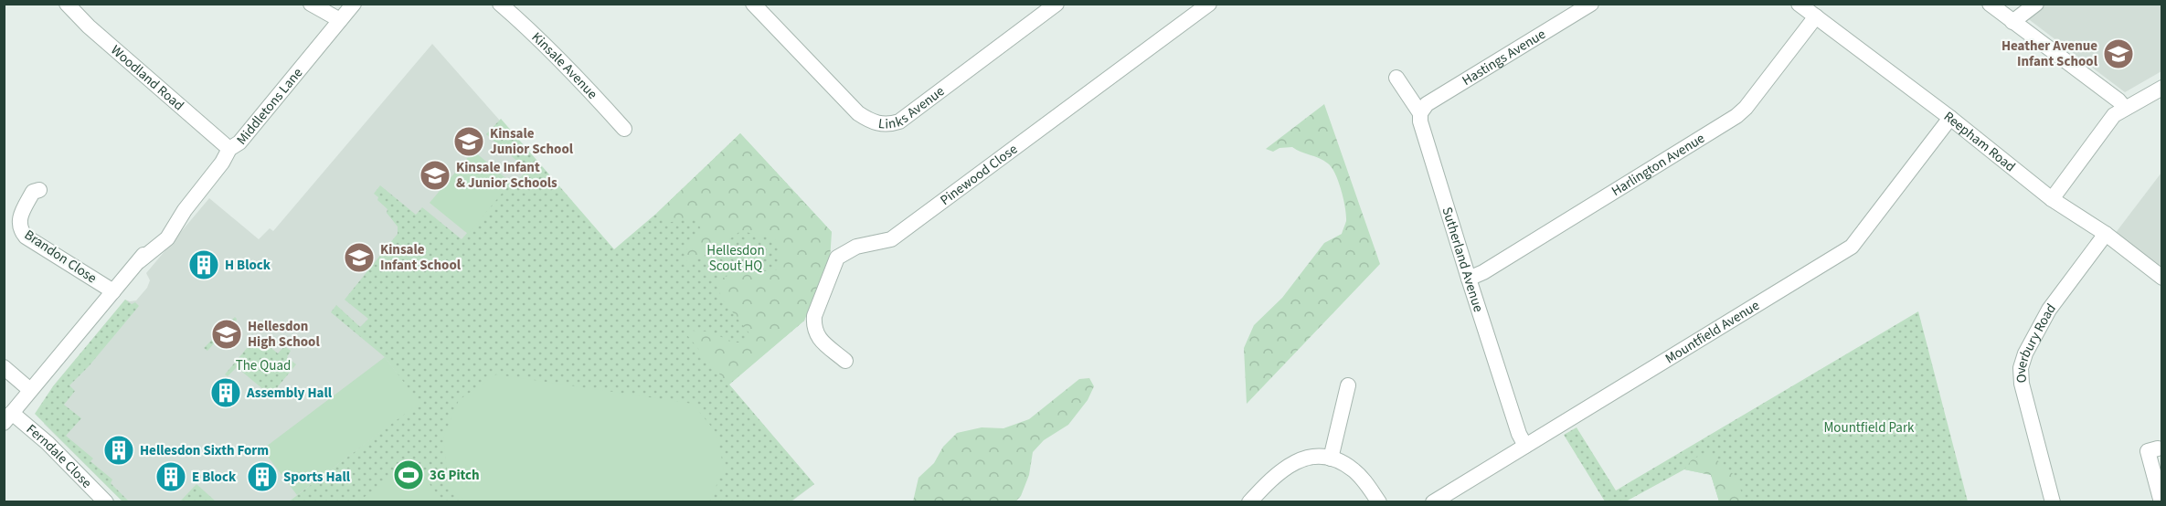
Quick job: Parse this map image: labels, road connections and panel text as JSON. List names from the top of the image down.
{
  "streets": {
    "street": [
      "Hastings Avenue",
      "Kinsale Avenue",
      "Woodland Road",
      "Links Avenue",
      "Middletons Lane",
      "Reepham Road",
      "Harlington Avenue",
      "Pinewood Close",
      "Brandon Close",
      "Sutherland Avenue",
      "Mountfield Avenue",
      "Overbury Road",
      "Ferndale Close"
    ]
  },
  "crossings": [
    ["Hastings Avenue", "Sutherland Avenue"],
    ["Woodland Road", "Middletons Lane"],
    ["Middletons Lane", "Brandon Close"],
    ["Middletons Lane", "Ferndale Close"],
    ["Reepham Road", "Harlington Avenue"],
    ["Reepham Road", "Mountfield Avenue"],
    ["Reepham Road", "Overbury Road"],
    ["Harlington Avenue", "Sutherland Avenue"],
    ["Sutherland Avenue", "Mountfield Avenue"]
  ],
  "parks": ["Hellesdon Scout HQ", "The Quad", "Mountfield Park"],
  "places": {
    "school or university": [
      "Heather Avenue Infant School",
      "Kinsale Junior School",
      "Kinsale Infant & Junior Schools",
      "Kinsale Infant School",
      "Hellesdon High School"
    ],
    "building": [
      "H Block",
      "Assembly Hall",
      "Hellesdon Sixth Form",
      "E Block",
      "Sports Hall"
    ],
    "sports": ["3G Pitch"]
  }
}
